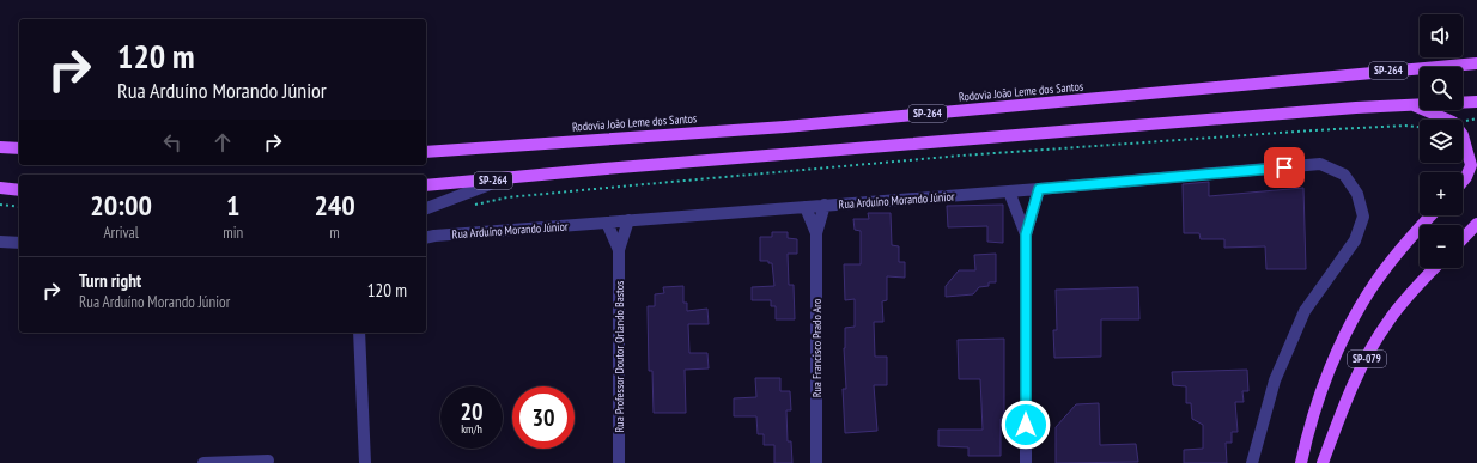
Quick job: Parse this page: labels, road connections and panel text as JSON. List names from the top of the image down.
{
  "streets": {
    "main road": ["SP-264", "Rodovia João Leme dos Santos", "SP-079"],
    "street": ["Rua Arduíno Morando Júnior", "Rua Francisco Prado Aro", "Rua Professor Doutor Orlando Bastos"]
  },
  "crossings": [
    ["Rua Arduíno Morando Júnior", "Rua Francisco Prado Aro"],
    ["Rua Arduíno Morando Júnior", "Rua Professor Doutor Orlando Bastos"]
  ],
  "page": {
    "map_buttons": ["+", "−"],
    "turn": ["120 m", "Rua Arduíno Morando Júnior"],
    "eta": [
      "20:00",
      "Arrival",
      "1",
      "min",
      "240",
      "m"
    ],
    "list": [
      {
        "name": "Turn right",
        "note": "Rua Arduíno Morando Júnior",
        "value": "120 m"
      }
    ],
    "speed": "20 km/h",
    "limit": "30"
  }
}
